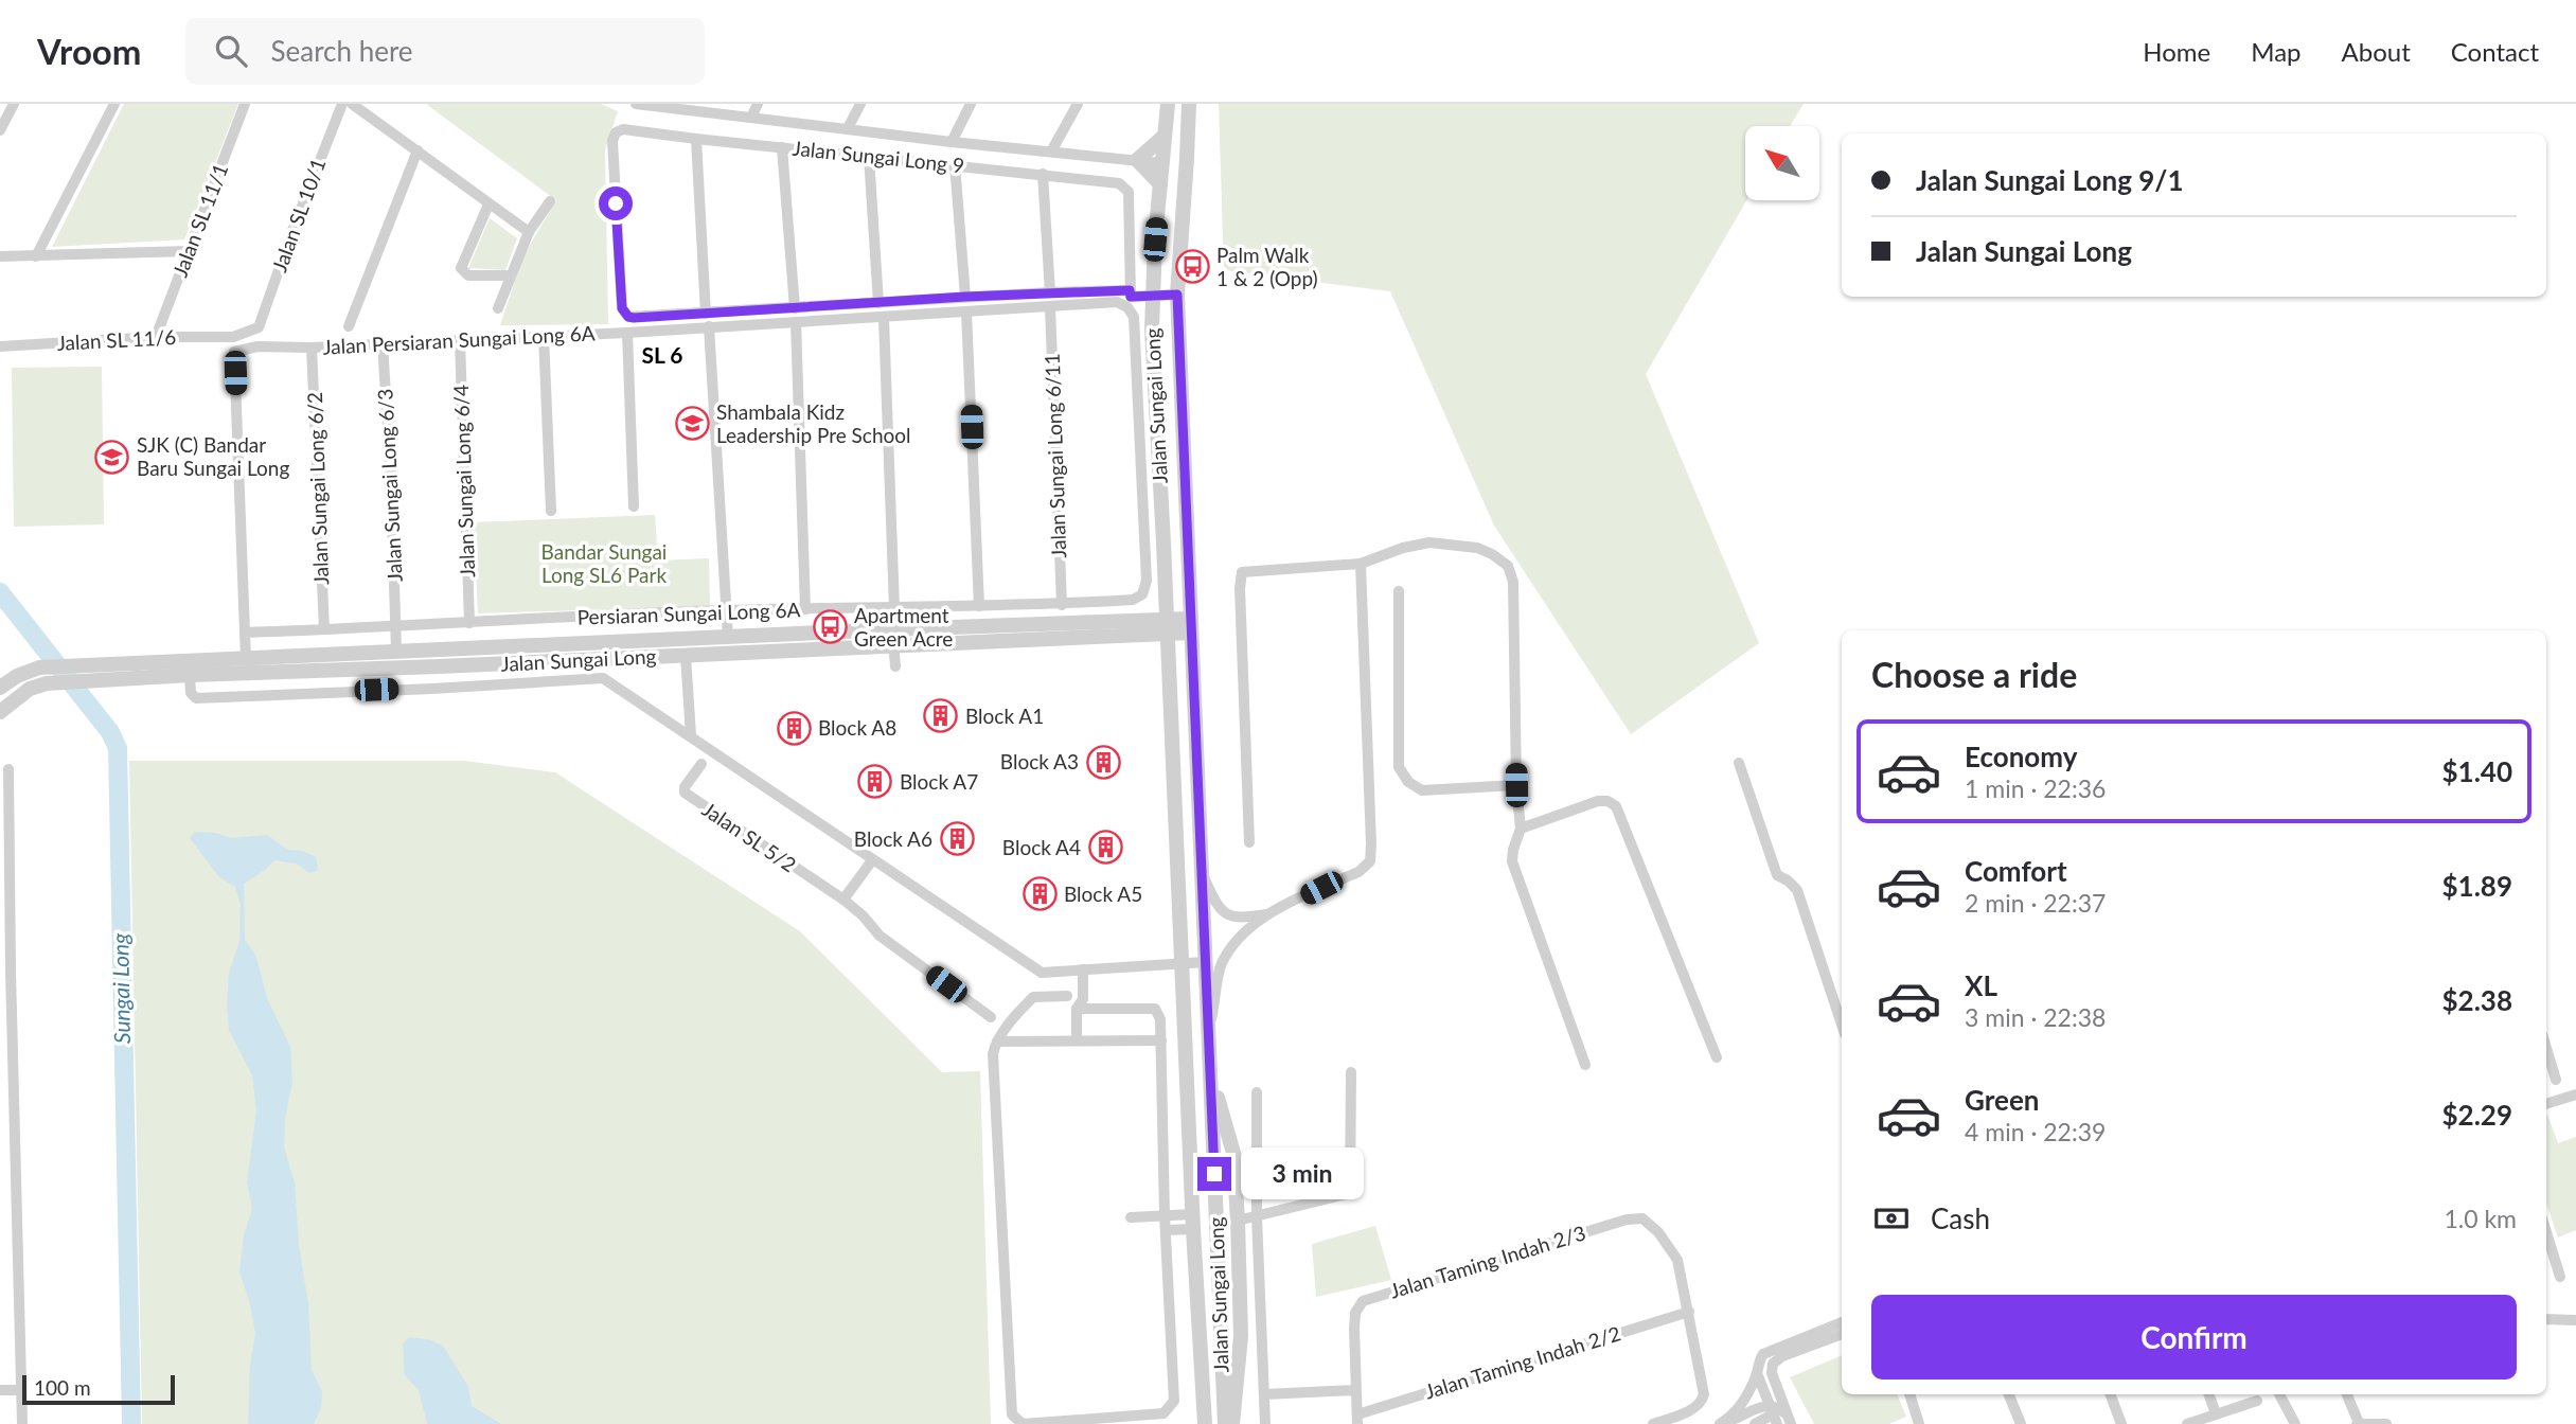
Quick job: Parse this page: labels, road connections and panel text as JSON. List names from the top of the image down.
{
  "streets": {
    "street": [
      "Jalan Sungai Long 9",
      "Jalan SL 10/1",
      "Jalan SL 11/1",
      "Jalan SL 11/6",
      "Jalan Persiaran Sungai Long 6A",
      "Jalan Sungai Long",
      "Jalan Sungai Long 6/11",
      "Jalan Sungai Long 6/4",
      "Jalan Sungai Long 6/3",
      "Jalan Sungai Long 6/2",
      "Persiaran Sungai Long 6A",
      "Jalan SL 5/2",
      "Jalan Taming Indah 2/3",
      "Jalan Taming Indah 2/2"
    ]
  },
  "crossings": [
    ["Jalan SL 10/1", "Jalan SL 11/6"],
    ["Jalan SL 11/1", "Jalan SL 11/6"],
    ["Jalan Persiaran Sungai Long 6A", "Jalan Sungai Long 6/11"],
    ["Jalan Persiaran Sungai Long 6A", "Jalan Sungai Long 6/4"],
    ["Jalan Persiaran Sungai Long 6A", "Jalan Sungai Long 6/3"],
    ["Jalan Persiaran Sungai Long 6A", "Jalan Sungai Long 6/2"],
    ["Jalan Persiaran Sungai Long 6A", "Persiaran Sungai Long 6A"],
    ["Jalan Sungai Long", "Jalan Sungai Long 6/3"],
    ["Jalan Sungai Long 6/11", "Persiaran Sungai Long 6A"],
    ["Jalan Sungai Long 6/4", "Persiaran Sungai Long 6A"],
    ["Jalan Sungai Long 6/3", "Persiaran Sungai Long 6A"],
    ["Jalan Sungai Long 6/2", "Persiaran Sungai Long 6A"],
    ["Jalan Taming Indah 2/3", "Jalan Taming Indah 2/2"]
  ],
  "districts": ["SL 6"],
  "water": ["Sungai Long"],
  "parks": ["Bandar Sungai Long SL6 Park"],
  "places": {
    "bus stop": ["Palm Walk 1 & 2 (Opp)", "Apartment Green Acre"],
    "school or university": ["Shambala Kidz Leadership Pre School", "SJK (C) Bandar Baru Sungai Long"],
    "building": [
      "Block A1",
      "Block A8",
      "Block A3",
      "Block A7",
      "Block A6",
      "Block A4",
      "Block A5"
    ]
  },
  "scale_bar": "100 m",
  "north": "top left",
  "page": {
    "header": "Vroom",
    "search": "Search here",
    "nav": [
      "Home",
      "Map",
      "About",
      "Contact"
    ],
    "banner": ["Jalan Sungai Long 9/1", "Jalan Sungai Long"],
    "heading": "Choose a ride",
    "list": [
      {
        "name": "Economy",
        "note": "1 min · 22:36",
        "value": "$1.40"
      },
      {
        "name": "Comfort",
        "note": "2 min · 22:37",
        "value": "$1.89"
      },
      {
        "name": "XL",
        "note": "3 min · 22:38",
        "value": "$2.38"
      },
      {
        "name": "Green",
        "note": "4 min · 22:39",
        "value": "$2.29"
      }
    ],
    "bubble": "3 min",
    "pay": ["Cash", "1.0 km"],
    "buttons": "Confirm",
    "scale": "100 m"
  }
}
